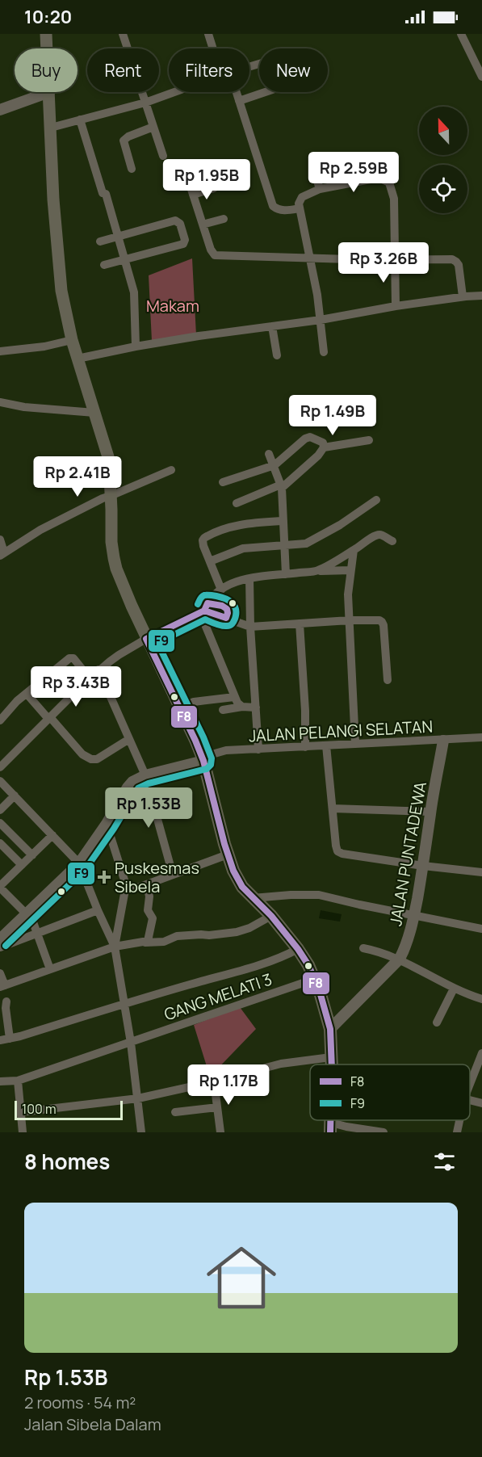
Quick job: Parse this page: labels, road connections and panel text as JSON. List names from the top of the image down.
{
  "streets": {
    "street": ["JALAN PELANGI SELATAN", "JALAN PUNTADEWA", "GANG MELATI 3"]
  },
  "crossings": [
    ["JALAN PELANGI SELATAN", "JALAN PUNTADEWA"]
  ],
  "parks": ["Makam"],
  "places": {
    "health": ["Puskesmas Sibela"]
  },
  "lines": ["transit line F9", "transit line F8"],
  "legend": ["F8", "F9"],
  "scale_bar": "100 m",
  "north": "top",
  "page": {
    "status": "10:20",
    "chip": [
      "Buy",
      "Rent",
      "Filters",
      "New"
    ],
    "price": [
      "Rp 2.59B",
      "Rp 1.95B",
      "Rp 3.26B",
      "Rp 1.49B",
      "Rp 2.41B",
      "Rp 3.43B",
      "Rp 1.53B",
      "Rp 1.17B"
    ],
    "scale": "100 m",
    "heading": "8 homes",
    "list": [
      {
        "name": "Rp 1.53B",
        "note": "2 rooms · 54 m² · Jalan Sibela Dalam"
      }
    ]
  }
}
